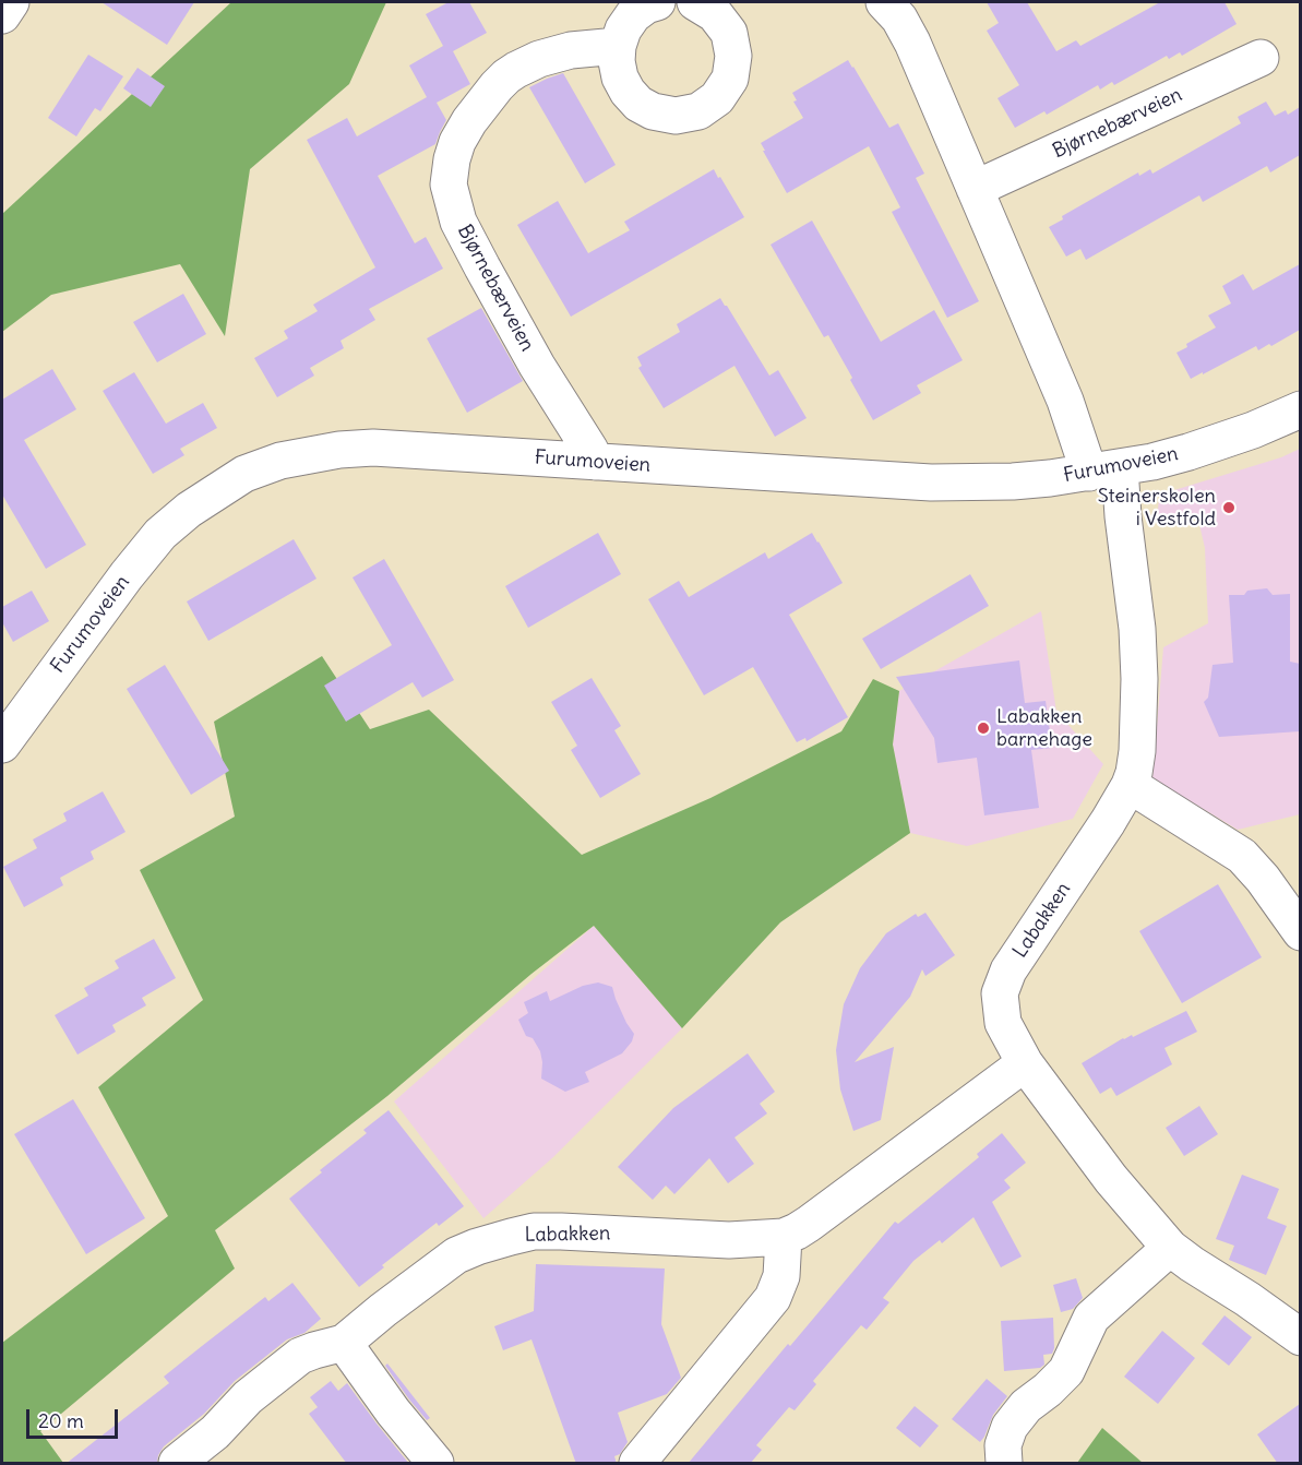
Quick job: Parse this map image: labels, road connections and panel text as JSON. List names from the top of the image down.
{
  "streets": {
    "street": ["Bjørnebærveien", "Furumoveien", "Labakken"]
  },
  "crossings": [
    ["Bjørnebærveien", "Furumoveien"],
    ["Furumoveien", "Labakken"]
  ],
  "places": ["Steinerskolen i Vestfold", "Labakken barnehage"],
  "scale_bar": "20 m"
}
